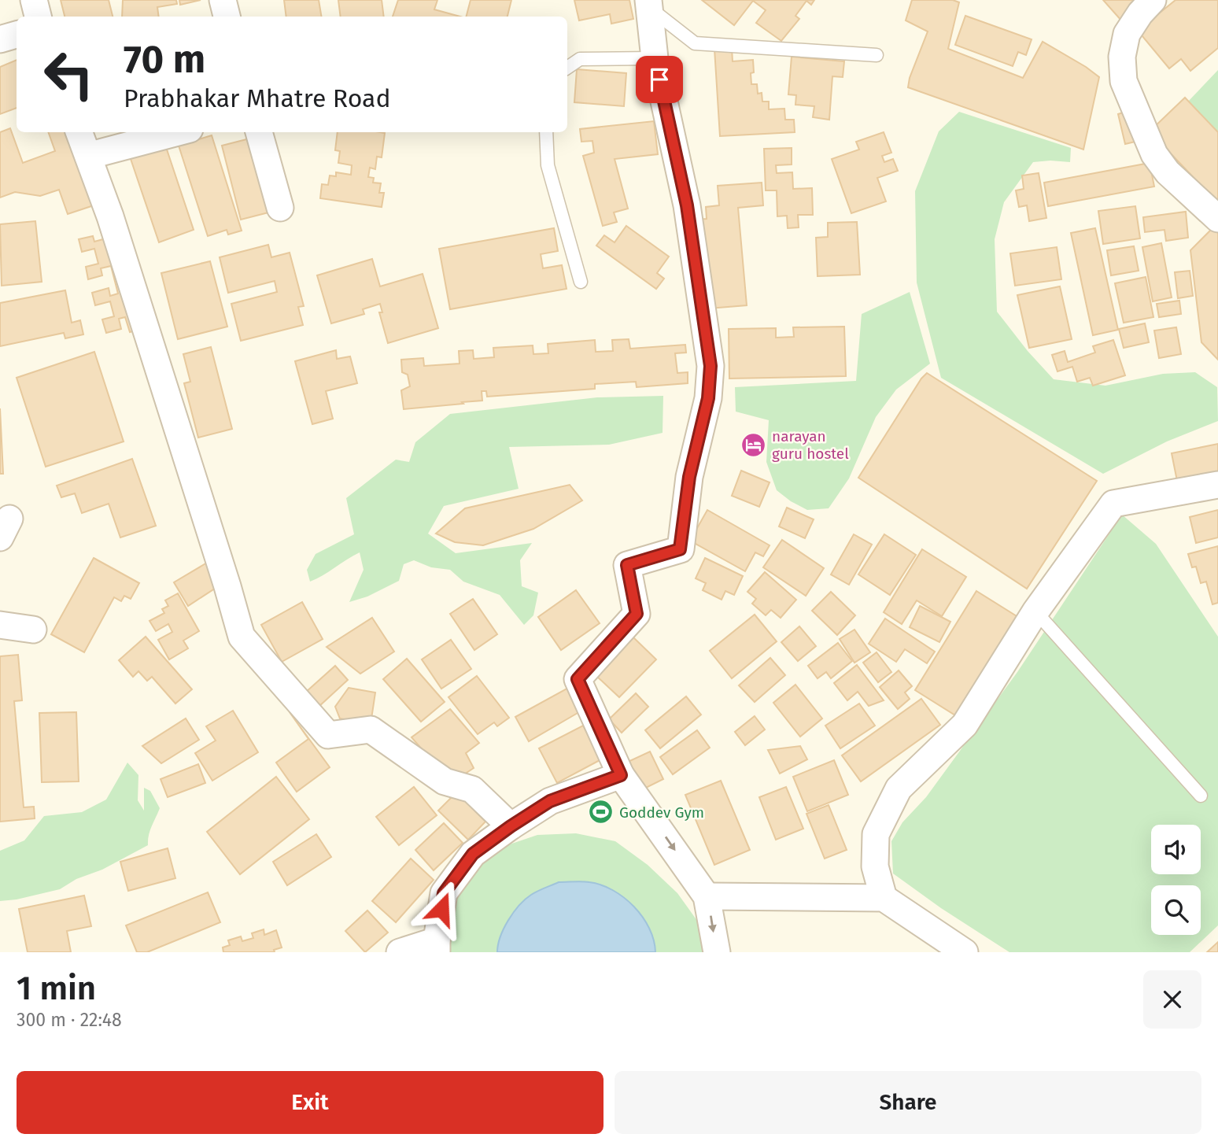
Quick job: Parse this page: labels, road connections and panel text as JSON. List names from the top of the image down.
{
  "places": {
    "hotel": ["narayan guru hostel"],
    "sports": ["Goddev Gym"]
  },
  "page": {
    "turn": ["70 m", "Prabhakar Mhatre Road"],
    "heading": ["1 min", "300 m · 22:48"],
    "buttons": ["Exit", "Share"]
  }
}
